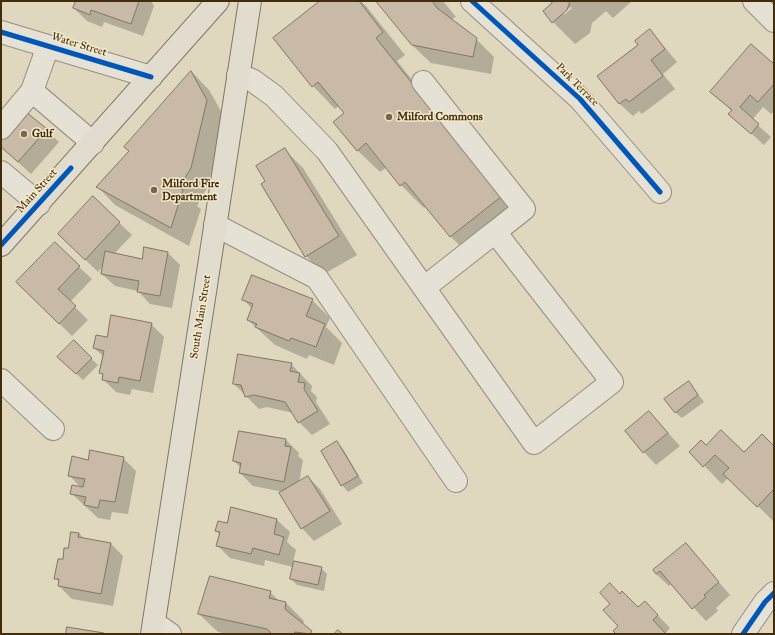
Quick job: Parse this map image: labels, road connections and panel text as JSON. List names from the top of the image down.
{
  "streets": {
    "main road": ["Main Street", "South Main Street"],
    "street": ["Water Street", "Park Terrace"]
  },
  "crossings": [
    ["Water Street", "Main Street"]
  ],
  "places": ["Milford Commons", "Gulf", "Milford Fire Department"]
}
